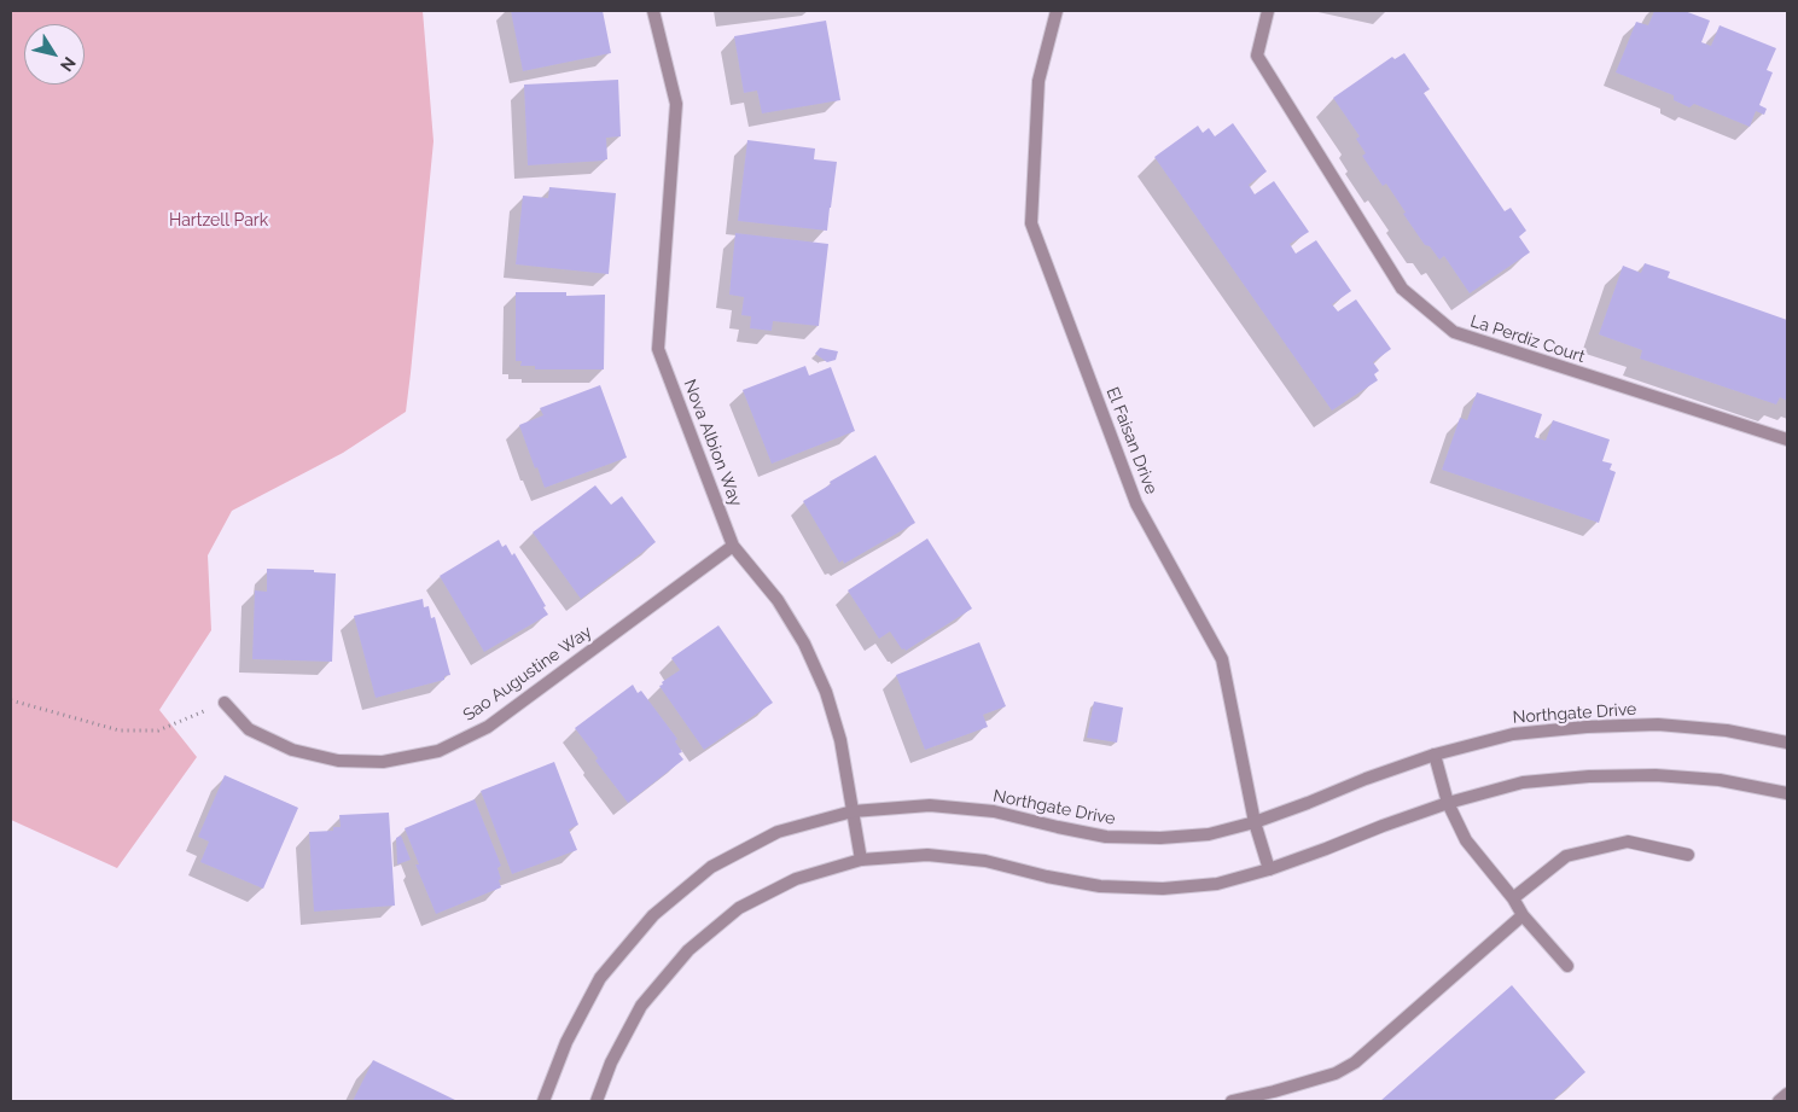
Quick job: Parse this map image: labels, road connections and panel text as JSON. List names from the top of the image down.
{
  "streets": {
    "street": [
      "La Perdiz Court",
      "El Faisan Drive",
      "Nova Albion Way",
      "Sao Augustine Way",
      "Northgate Drive"
    ]
  },
  "crossings": [
    ["El Faisan Drive", "Northgate Drive"],
    ["Nova Albion Way", "Sao Augustine Way"],
    ["Nova Albion Way", "Northgate Drive"]
  ],
  "parks": ["Hartzell Park"],
  "north": "bottom right"
}
